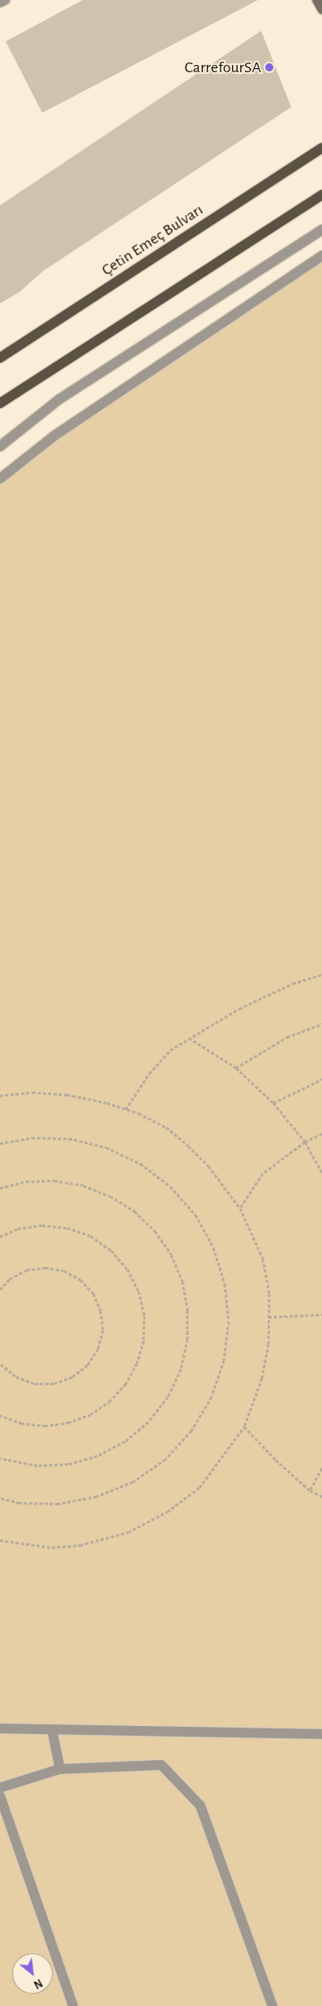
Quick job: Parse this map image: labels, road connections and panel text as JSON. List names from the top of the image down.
{
  "streets": {
    "main road": ["Çetin Emeç Bulvarı"]
  },
  "places": ["CarrefourSA"],
  "north": "bottom right"
}
